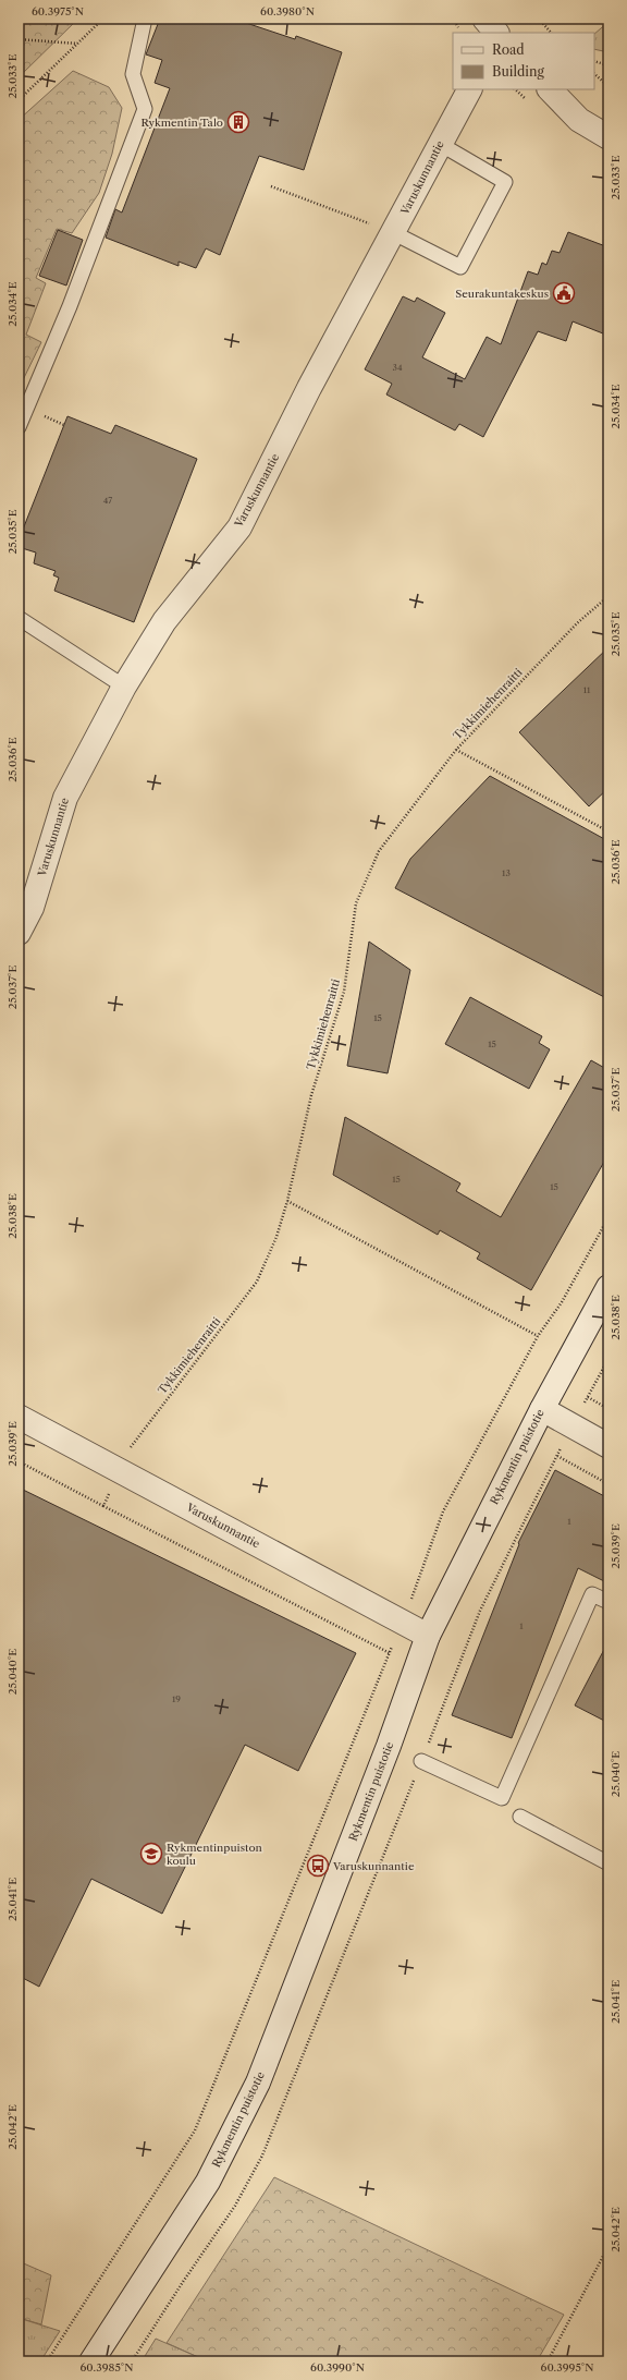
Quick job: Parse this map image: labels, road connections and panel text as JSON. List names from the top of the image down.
{
  "streets": {
    "street": ["Varuskunnantie", "Rykmentin puistotie"],
    "path": ["Tykkimiehenraitti"]
  },
  "crossings": [
    ["Varuskunnantie", "Tykkimiehenraitti"],
    ["Varuskunnantie", "Rykmentin puistotie"]
  ],
  "places": {
    "building": ["Rykmentin Talo"],
    "public building": ["Seurakuntakeskus"],
    "school or university": ["Rykmentinpuiston koulu"],
    "bus stop": ["Varuskunnantie"]
  },
  "house_numbers": [
    "34",
    "47",
    "11",
    "13",
    "15",
    "15",
    "15",
    "15",
    "1",
    "1",
    "19"
  ],
  "legend": ["Road", "Building"],
  "coordinates": [
    "60.3975°N",
    "60.3980°N",
    "25.033°E",
    "25.034°E",
    "25.035°E",
    "25.036°E",
    "25.037°E",
    "25.038°E",
    "25.039°E",
    "25.040°E",
    "25.041°E",
    "25.042°E",
    "60.3985°N",
    "60.3990°N",
    "60.3995°N"
  ]
}
